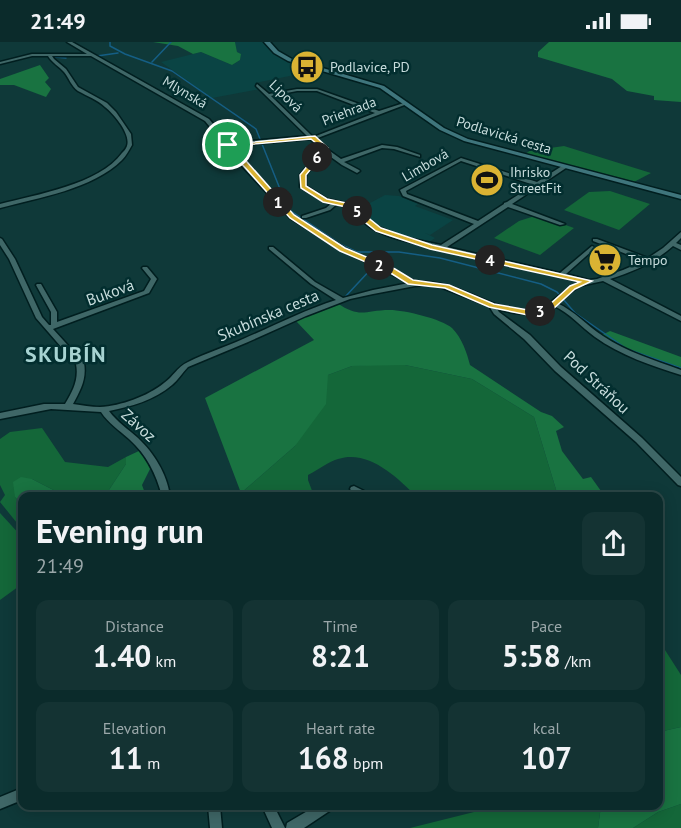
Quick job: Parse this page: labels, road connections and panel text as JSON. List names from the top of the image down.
{
  "streets": {
    "main road": ["Podlavická cesta"],
    "street": [
      "Mlynská",
      "Lipová",
      "Priehrada",
      "Limbová",
      "Buková",
      "Skubínska cesta",
      "Pod Stráňou",
      "Závoz"
    ]
  },
  "crossings": [
    ["Mlynská", "Priehrada"],
    ["Mlynská", "Skubínska cesta"],
    ["Lipová", "Priehrada"],
    ["Priehrada", "Podlavická cesta"],
    ["Skubínska cesta", "Pod Stráňou"],
    ["Skubínska cesta", "Závoz"]
  ],
  "districts": ["SKUBÍN"],
  "places": {
    "bus stop": ["Podlavice, PD"],
    "sports": ["Ihrisko StreetFit"],
    "supermarket": ["Tempo"]
  },
  "page": {
    "status": "21:49",
    "pins": [
      "6",
      "1",
      "5",
      "4",
      "2",
      "3"
    ],
    "heading": ["Evening run", "21:49"],
    "stats": [
      ["Distance", "1.40 km"],
      ["Time", "8:21"],
      ["Pace", "5:58 /km"],
      ["Elevation", "11 m"],
      ["Heart rate", "168 bpm"],
      ["kcal", "107"]
    ]
  }
}
